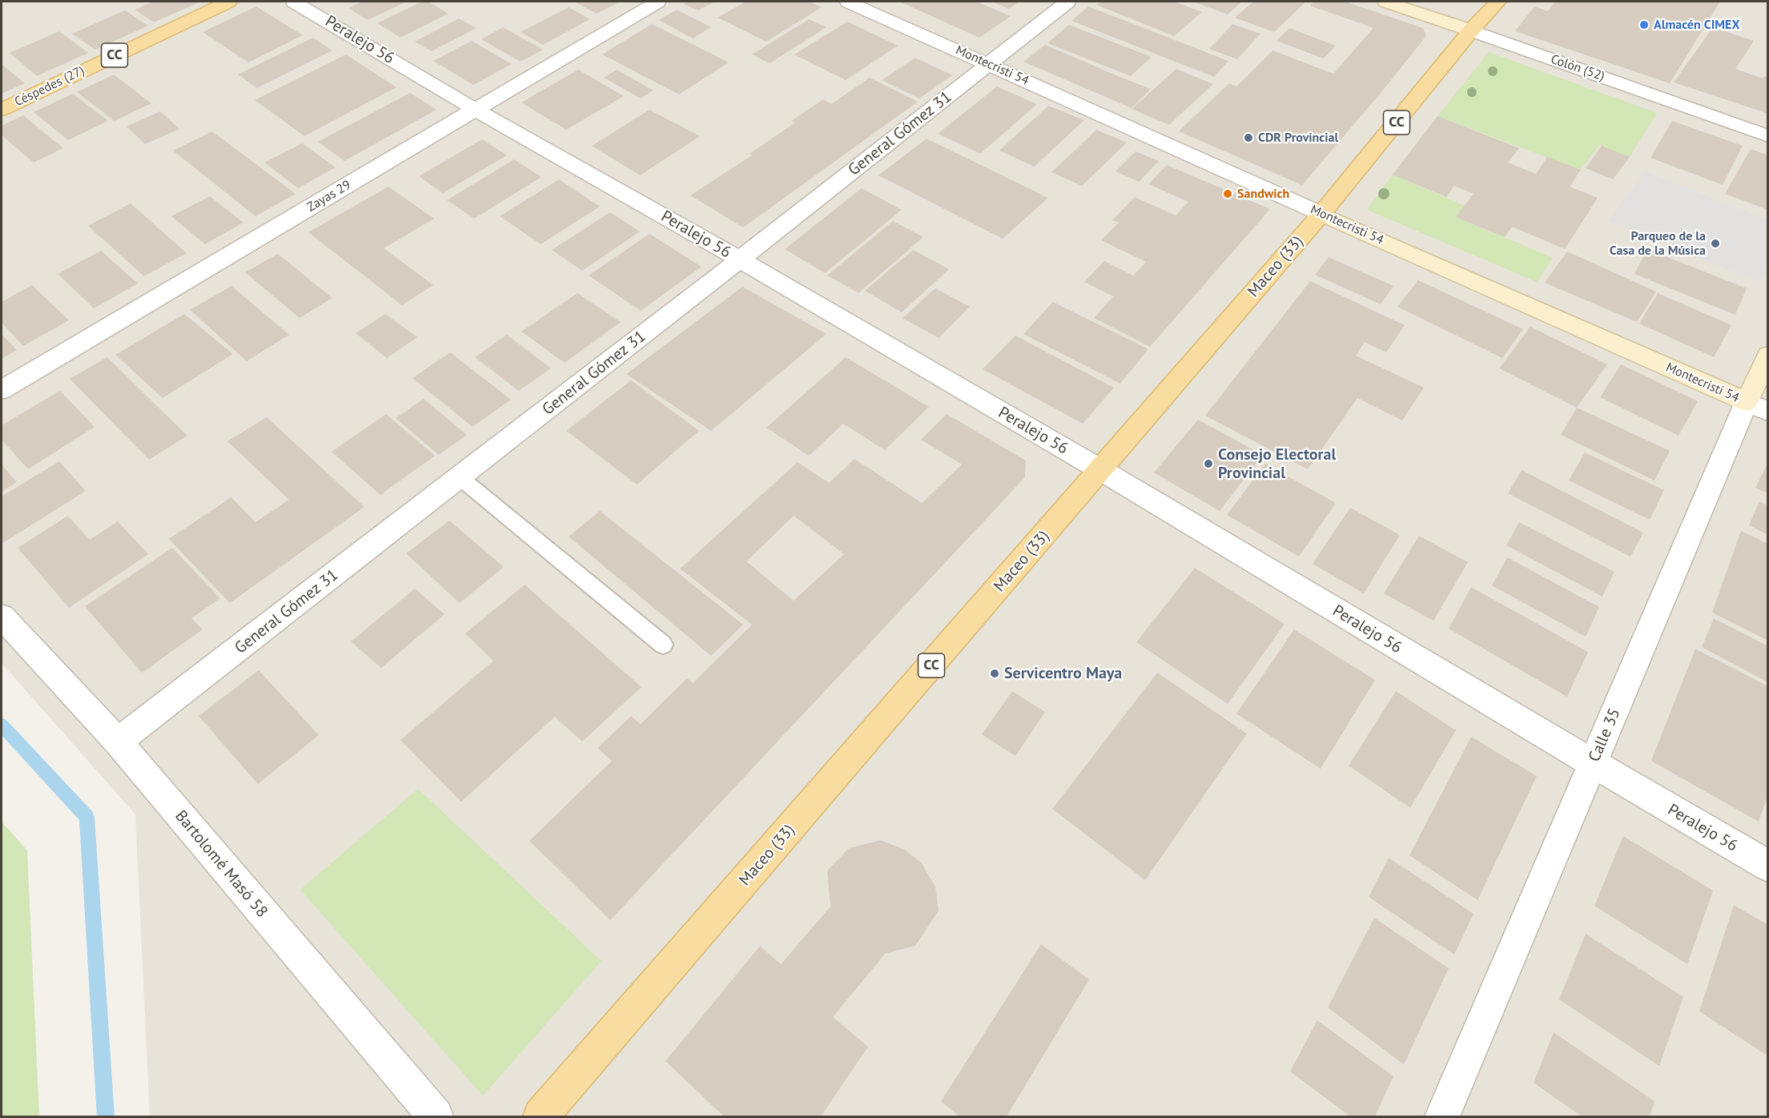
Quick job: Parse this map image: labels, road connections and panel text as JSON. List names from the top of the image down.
{
  "streets": {
    "main road": [
      "CC",
      "Montecristi 54",
      "Colón (52)",
      "Céspedes (27)",
      "Maceo (33)",
      "Calle 35"
    ],
    "street": [
      "Peralejo 56",
      "General Gómez 31",
      "Zayas 29",
      "Bartolomé Masó 58"
    ]
  },
  "crossings": [
    ["Peralejo 56", "General Gómez 31"],
    ["Peralejo 56", "Zayas 29"],
    ["Peralejo 56", "Maceo (33)"],
    ["Peralejo 56", "Calle 35"],
    ["Montecristi 54", "General Gómez 31"],
    ["Montecristi 54", "Maceo (33)"],
    ["Montecristi 54", "Calle 35"],
    ["Colón (52)", "Maceo (33)"],
    ["General Gómez 31", "Bartolomé Masó 58"]
  ],
  "places": [
    "Almacén CIMEX",
    "CDR Provincial",
    "Sandwich",
    "Parqueo de la Casa de la Música",
    "Consejo Electoral Provincial",
    "Servicentro Maya"
  ]
}
